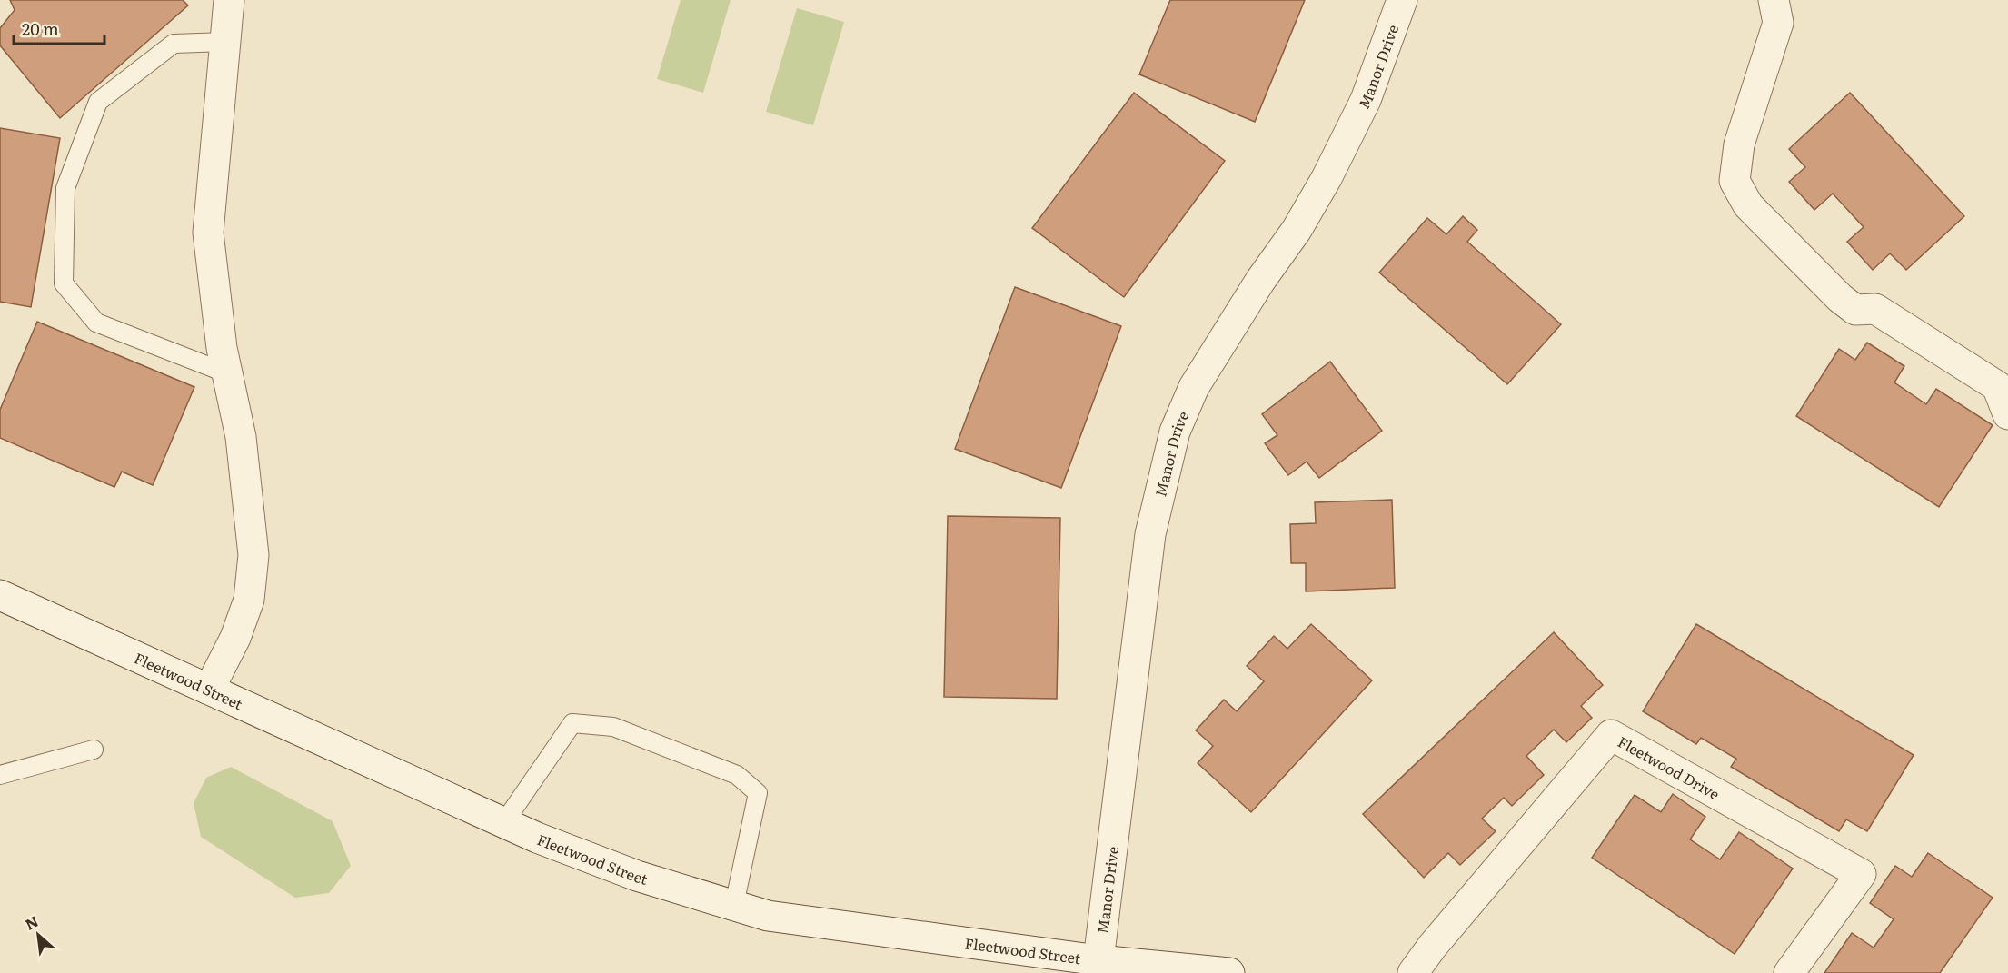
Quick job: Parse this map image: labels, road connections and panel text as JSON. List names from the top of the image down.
{
  "streets": {
    "street": ["Manor Drive", "Fleetwood Street", "Fleetwood Drive"]
  },
  "crossings": [
    ["Manor Drive", "Fleetwood Street"]
  ],
  "scale_bar": "20 m",
  "north": "top left"
}
